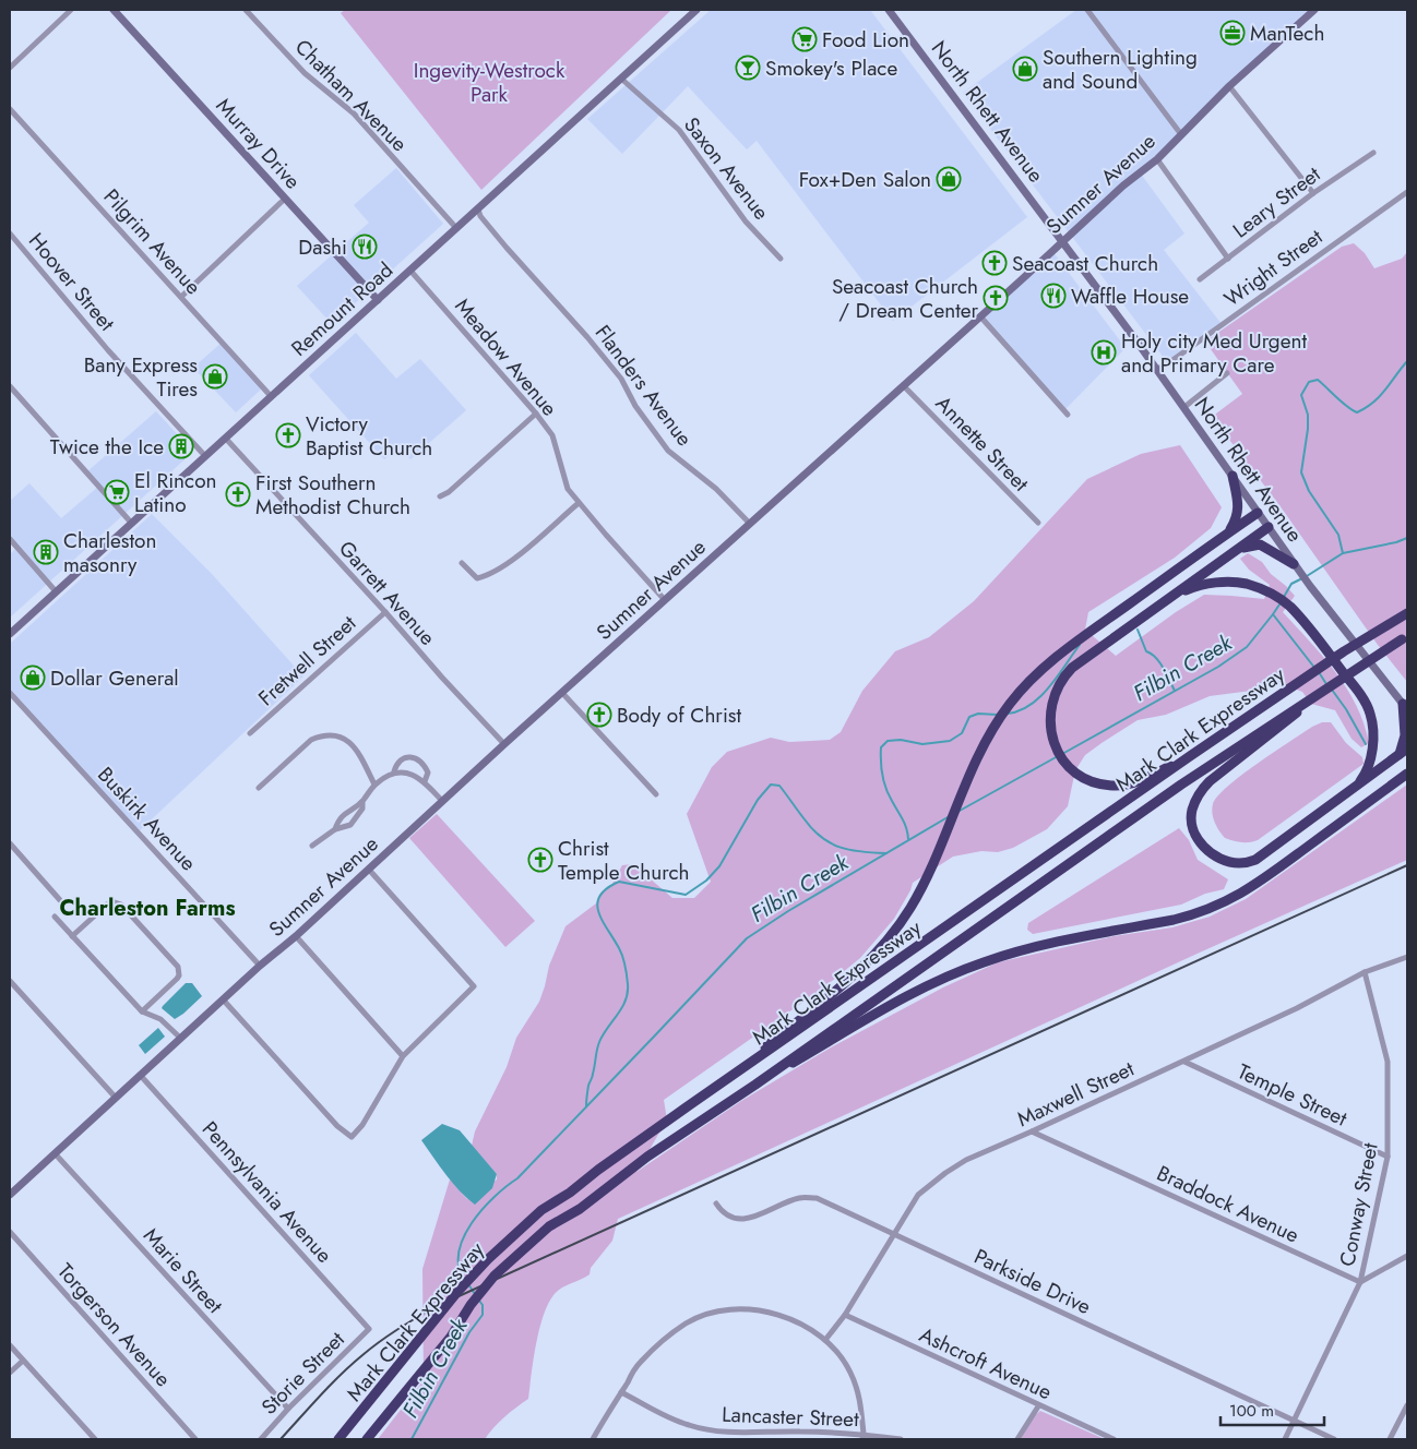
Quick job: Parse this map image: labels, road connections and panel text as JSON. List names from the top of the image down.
{
  "streets": {
    "highway": ["Mark Clark Expressway"],
    "street": [
      "Chatham Avenue",
      "North Rhett Avenue",
      "Murray Drive",
      "Saxon Avenue",
      "Sumner Avenue",
      "Leary Street",
      "Pilgrim Avenue",
      "Wright Street",
      "Hoover Street",
      "Remount Road",
      "Meadow Avenue",
      "Flanders Avenue",
      "Annette Street",
      "Garrett Avenue",
      "Fretwell Street",
      "Buskirk Avenue",
      "Maxwell Street",
      "Temple Street",
      "Pennsylvania Avenue",
      "Braddock Avenue",
      "Conway Street",
      "Marie Street",
      "Parkside Drive",
      "Torgerson Avenue",
      "Ashcroft Avenue",
      "Storie Street",
      "Lancaster Street"
    ]
  },
  "crossings": [
    ["Chatham Avenue", "Remount Road"],
    ["North Rhett Avenue", "Sumner Avenue"],
    ["North Rhett Avenue", "Wright Street"],
    ["Murray Drive", "Remount Road"],
    ["Saxon Avenue", "Remount Road"],
    ["Sumner Avenue", "Meadow Avenue"],
    ["Sumner Avenue", "Flanders Avenue"],
    ["Sumner Avenue", "Annette Street"],
    ["Sumner Avenue", "Garrett Avenue"],
    ["Sumner Avenue", "Buskirk Avenue"],
    ["Sumner Avenue", "Pennsylvania Avenue"],
    ["Sumner Avenue", "Marie Street"],
    ["Pilgrim Avenue", "Remount Road"],
    ["Hoover Street", "Remount Road"],
    ["Remount Road", "Meadow Avenue"],
    ["Remount Road", "Flanders Avenue"],
    ["Remount Road", "Garrett Avenue"],
    ["Garrett Avenue", "Fretwell Street"],
    ["Maxwell Street", "Temple Street"],
    ["Maxwell Street", "Braddock Avenue"],
    ["Maxwell Street", "Conway Street"],
    ["Maxwell Street", "Parkside Drive"],
    ["Maxwell Street", "Ashcroft Avenue"],
    ["Temple Street", "Conway Street"],
    ["Pennsylvania Avenue", "Storie Street"],
    ["Braddock Avenue", "Conway Street"],
    ["Conway Street", "Parkside Drive"],
    ["Marie Street", "Storie Street"]
  ],
  "districts": ["Charleston Farms"],
  "water": ["Filbin Creek"],
  "parks": ["Ingevity-Westrock Park"],
  "places": {
    "office": ["ManTech"],
    "supermarket": ["Food Lion", "El Rincon Latino"],
    "bar": ["Smokey's Place"],
    "shop": [
      "Southern Lighting and Sound",
      "Fox+Den Salon",
      "Bany Express Tires",
      "Dollar General"
    ],
    "restaurant": ["Dashi", "Waffle House"],
    "church": [
      "Seacoast Church",
      "Seacoast Church / Dream Center",
      "Victory Baptist Church",
      "First Southern Methodist Church",
      "Body of Christ",
      "Christ Temple Church"
    ],
    "hospital": ["Holy city Med Urgent and Primary Care"],
    "building": ["Twice the Ice", "Charleston masonry"]
  },
  "scale_bar": "100 m"
}
